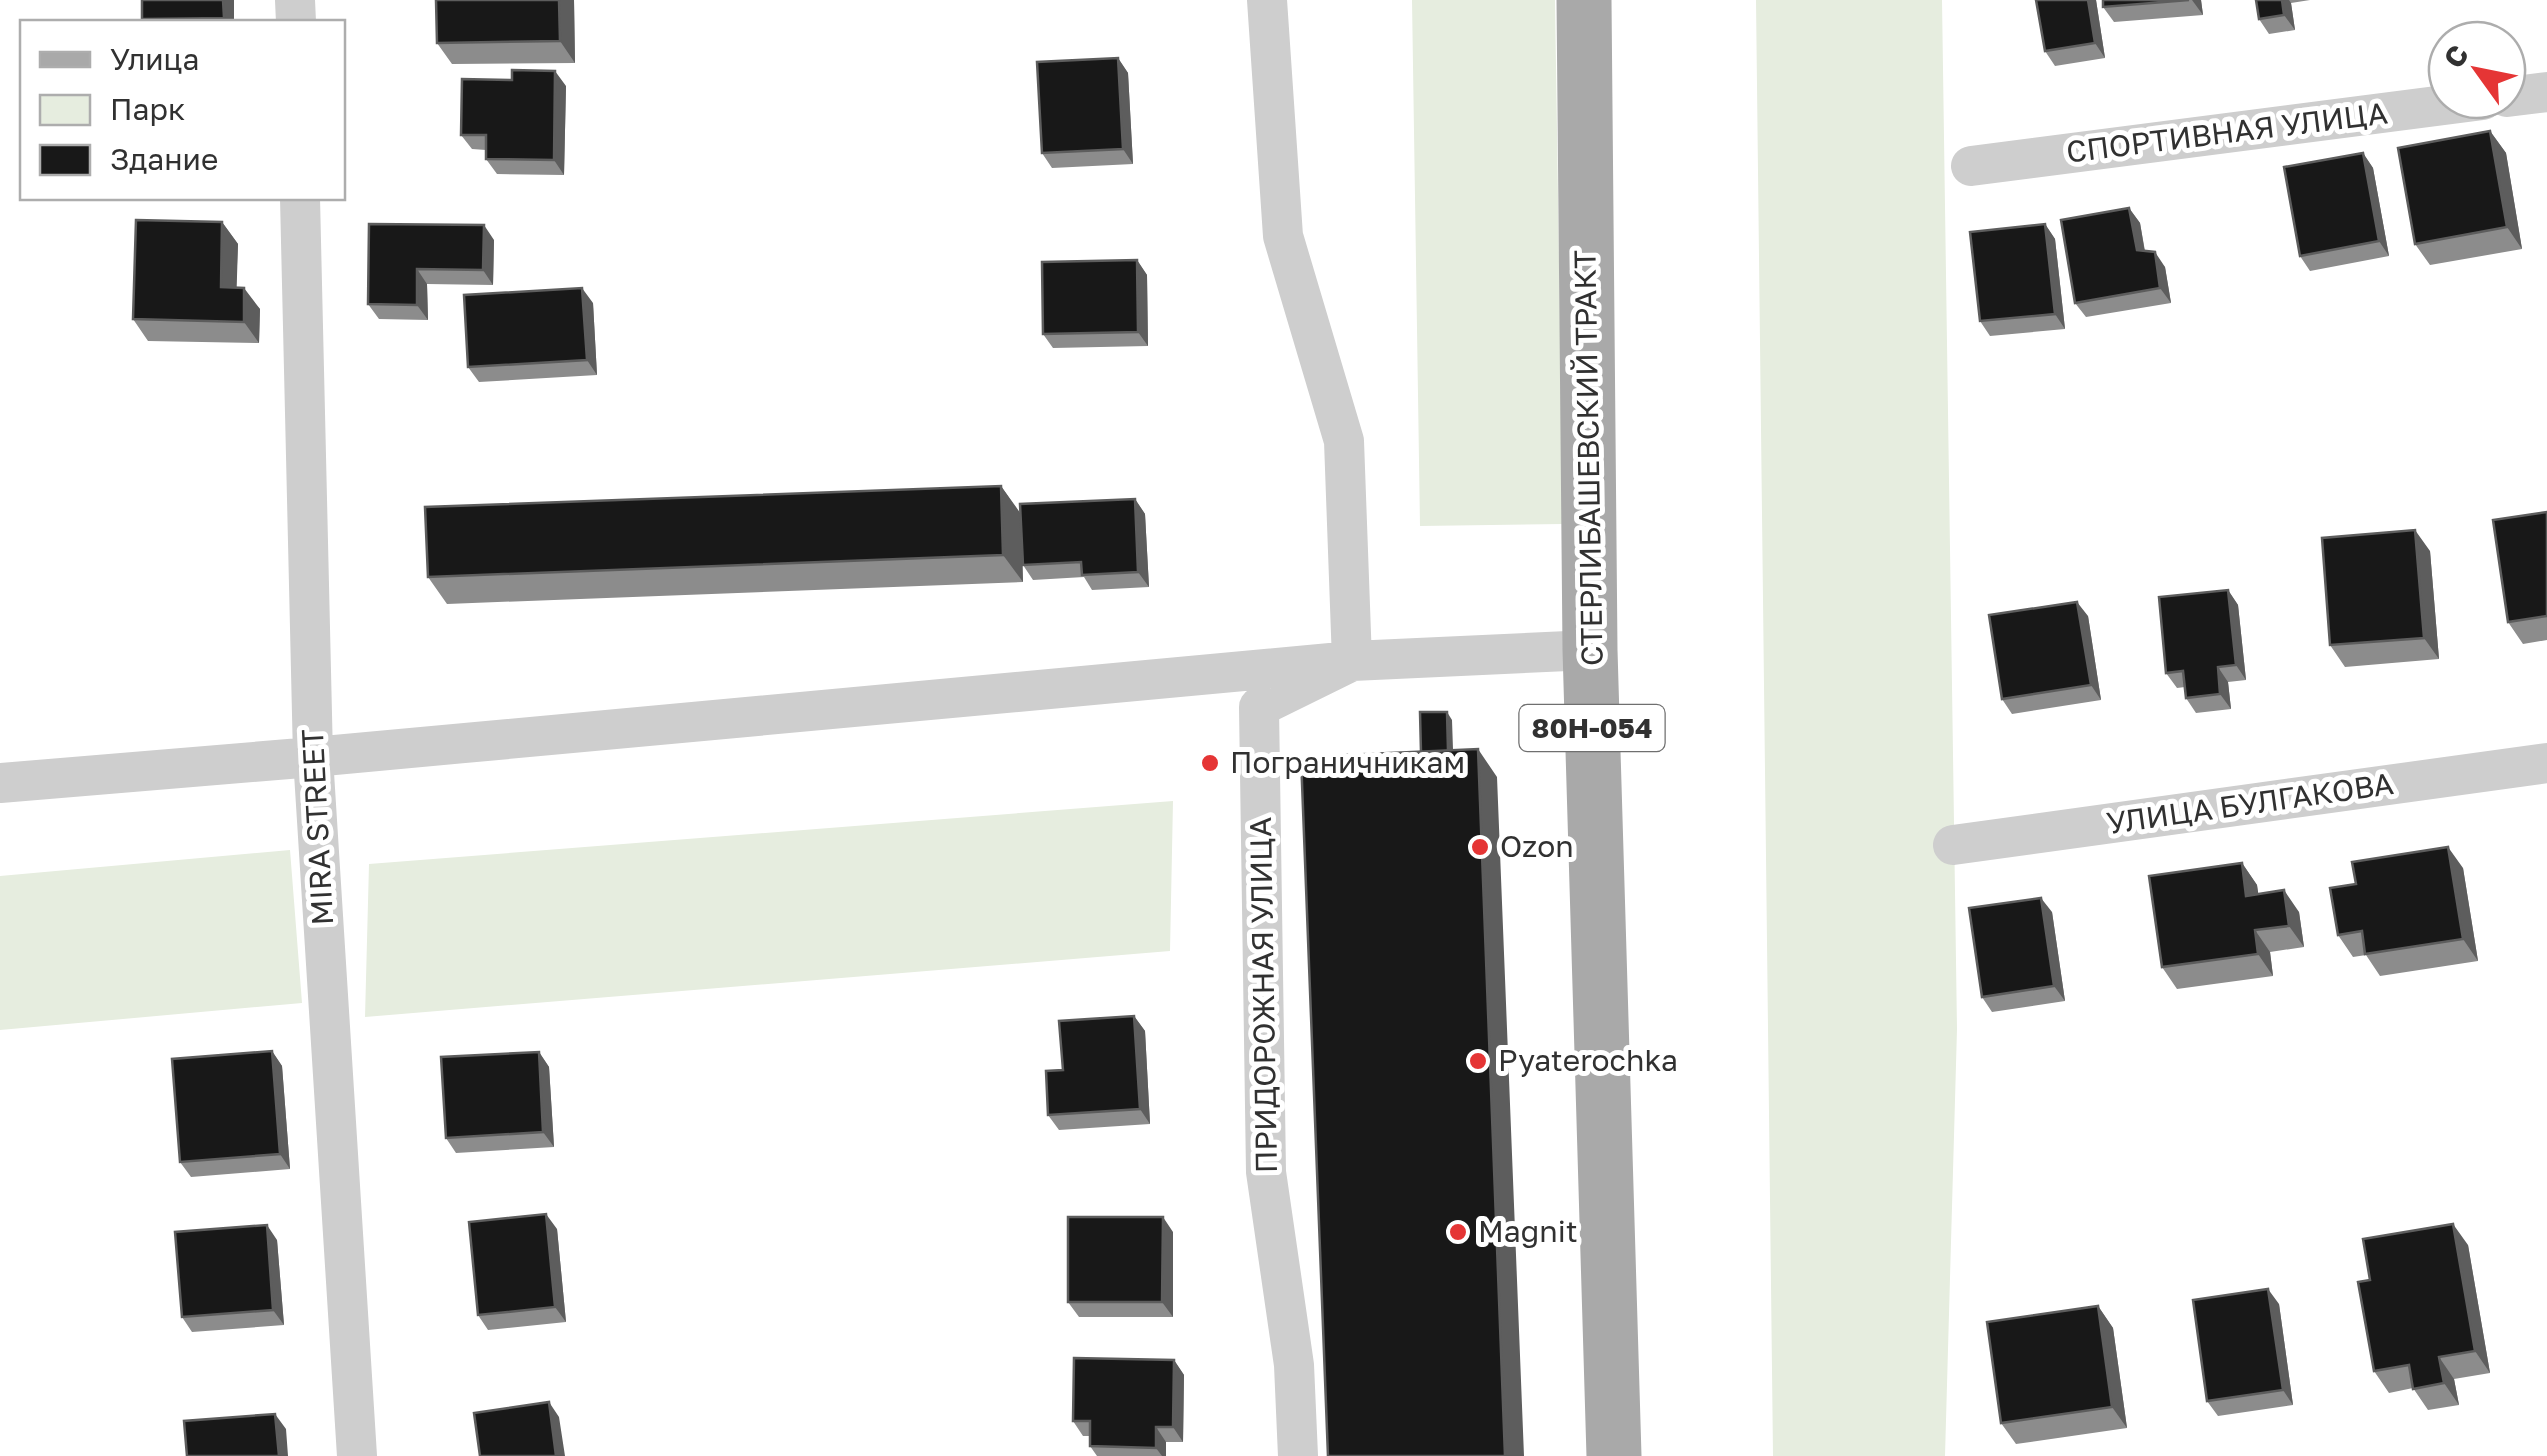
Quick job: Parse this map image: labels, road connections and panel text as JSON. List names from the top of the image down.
{
  "streets": {
    "main road": ["СТЕРЛИБАШЕВСКИЙ ТРАКТ", "80Н-054"],
    "street": [
      "СПОРТИВНАЯ УЛИЦА",
      "УЛИЦА БУЛГАКОВА",
      "MIRA STREET",
      "ПРИДОРОЖНАЯ УЛИЦА"
    ]
  },
  "places": [
    "Пограничникам",
    "Ozon",
    "Pyaterochka",
    "Magnit"
  ],
  "legend": ["Улица", "Парк", "Здание"],
  "north": "top left"
}
